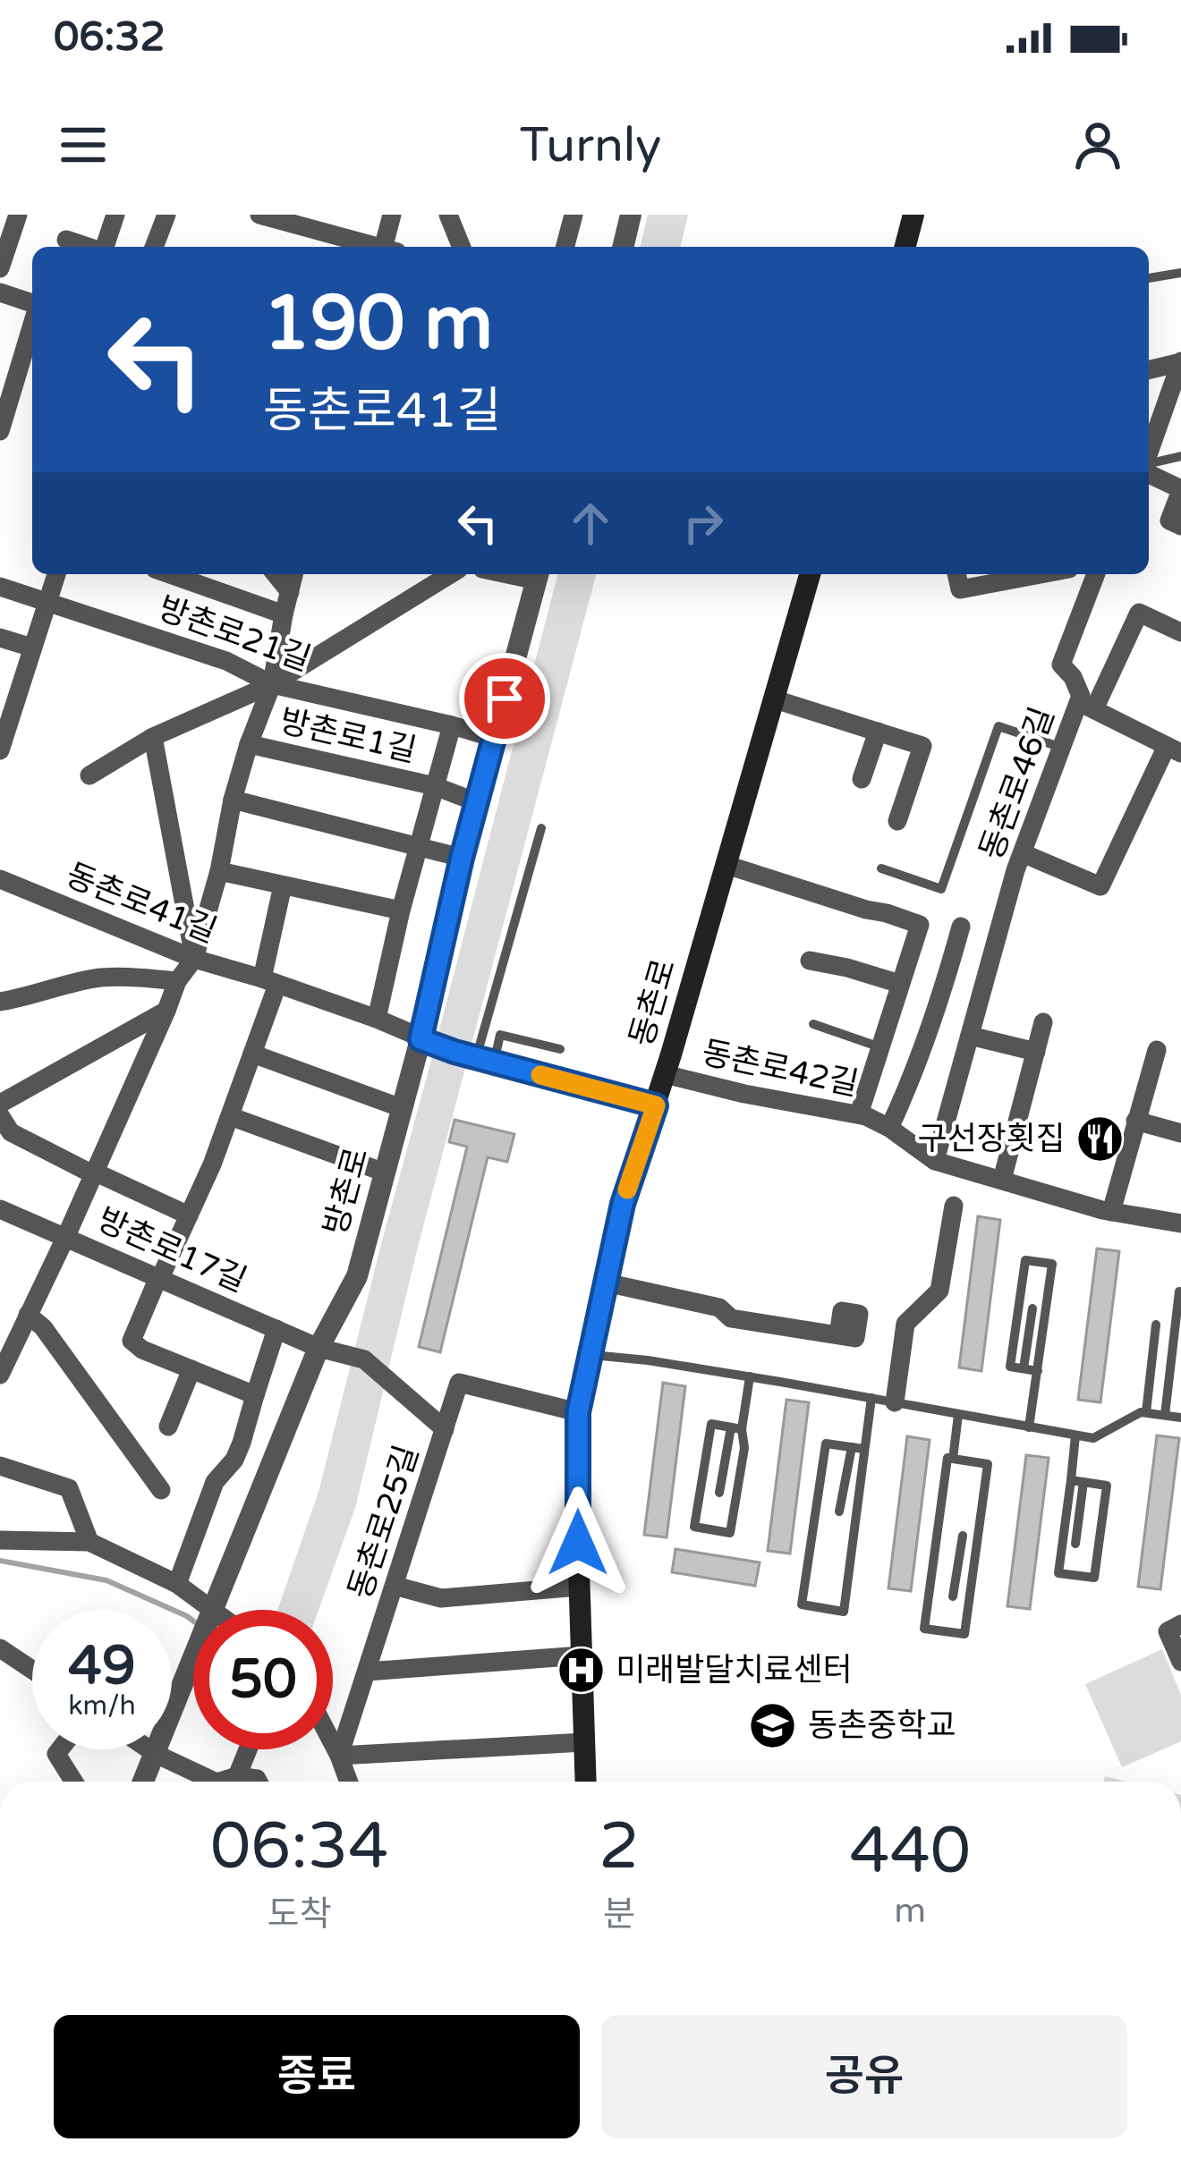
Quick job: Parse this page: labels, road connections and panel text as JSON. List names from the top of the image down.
{
  "streets": {
    "main road": ["동촌로"],
    "street": [
      "방촌로21길",
      "방촌로1길",
      "동촌로46길",
      "동촌로41길",
      "동촌로42길",
      "방촌로",
      "방촌로17길",
      "동촌로25길"
    ]
  },
  "crossings": [
    ["방촌로21길", "방촌로1길"],
    ["방촌로21길", "방촌로"],
    ["방촌로1길", "동촌로41길"],
    ["방촌로1길", "방촌로"],
    ["방촌로1길", "방촌로17길"],
    ["동촌로41길", "동촌로"],
    ["동촌로41길", "방촌로"],
    ["동촌로", "동촌로42길"],
    ["동촌로", "동촌로25길"],
    ["방촌로", "방촌로17길"],
    ["방촌로", "동촌로25길"],
    ["방촌로17길", "동촌로25길"]
  ],
  "places": {
    "restaurant": ["구선장횟집"],
    "hospital": ["미래발달치료센터"],
    "school or university": ["동촌중학교"]
  },
  "page": {
    "status": "06:32",
    "header": "Turnly",
    "turn": ["190 m", "동촌로41길"],
    "speed": "49 km/h",
    "limit": "50",
    "eta": [
      "06:34",
      "도착",
      "2",
      "분",
      "440",
      "m"
    ],
    "buttons": ["종료", "공유"]
  }
}
